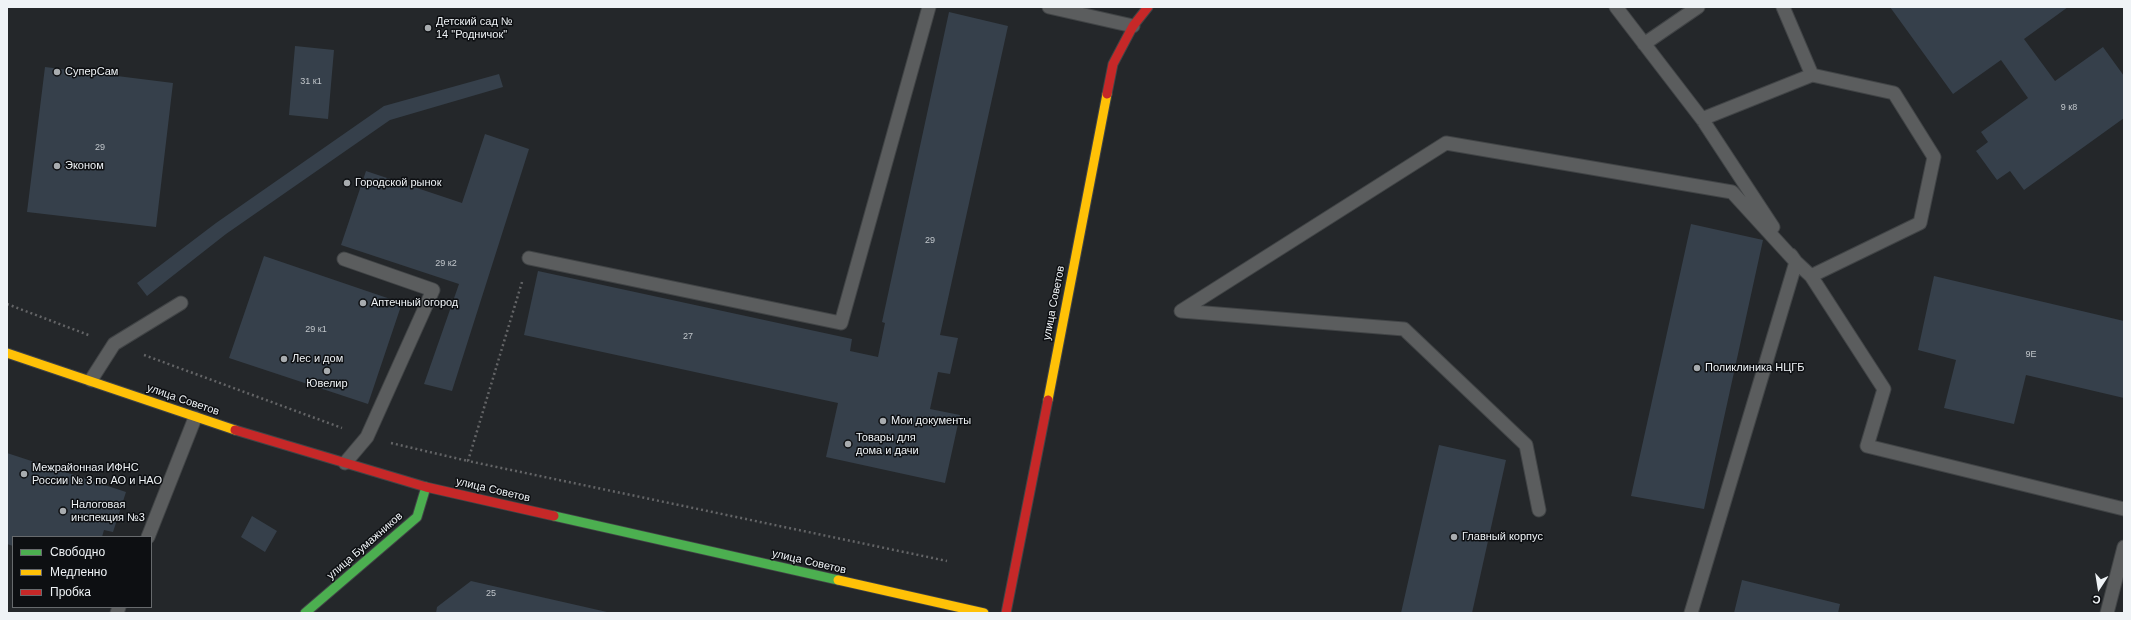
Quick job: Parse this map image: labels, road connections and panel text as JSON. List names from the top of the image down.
{
  "streets": {
    "street": ["улица Советов", "улица Бумажников"]
  },
  "crossings": [
    ["улица Советов", "улица Бумажников"]
  ],
  "places": [
    "Детский сад № 14 \"Родничок\"",
    "СуперСам",
    "Эконом",
    "Городской рынок",
    "Аптечный огород",
    "Лес и дом",
    "Поликлиника НЦГБ",
    "Ювелир",
    "Мои документы",
    "Товары для дома и дачи",
    "Межрайонная ИФНС России № 3 по АО и НАО",
    "Налоговая инспекция №3",
    "Главный корпус"
  ],
  "house_numbers": [
    "31 к1",
    "9 к8",
    "29",
    "29",
    "29 к2",
    "29 к1",
    "27",
    "9Е",
    "25"
  ],
  "legend": ["Свободно", "Медленно", "Пробка"],
  "north": "bottom"
}
